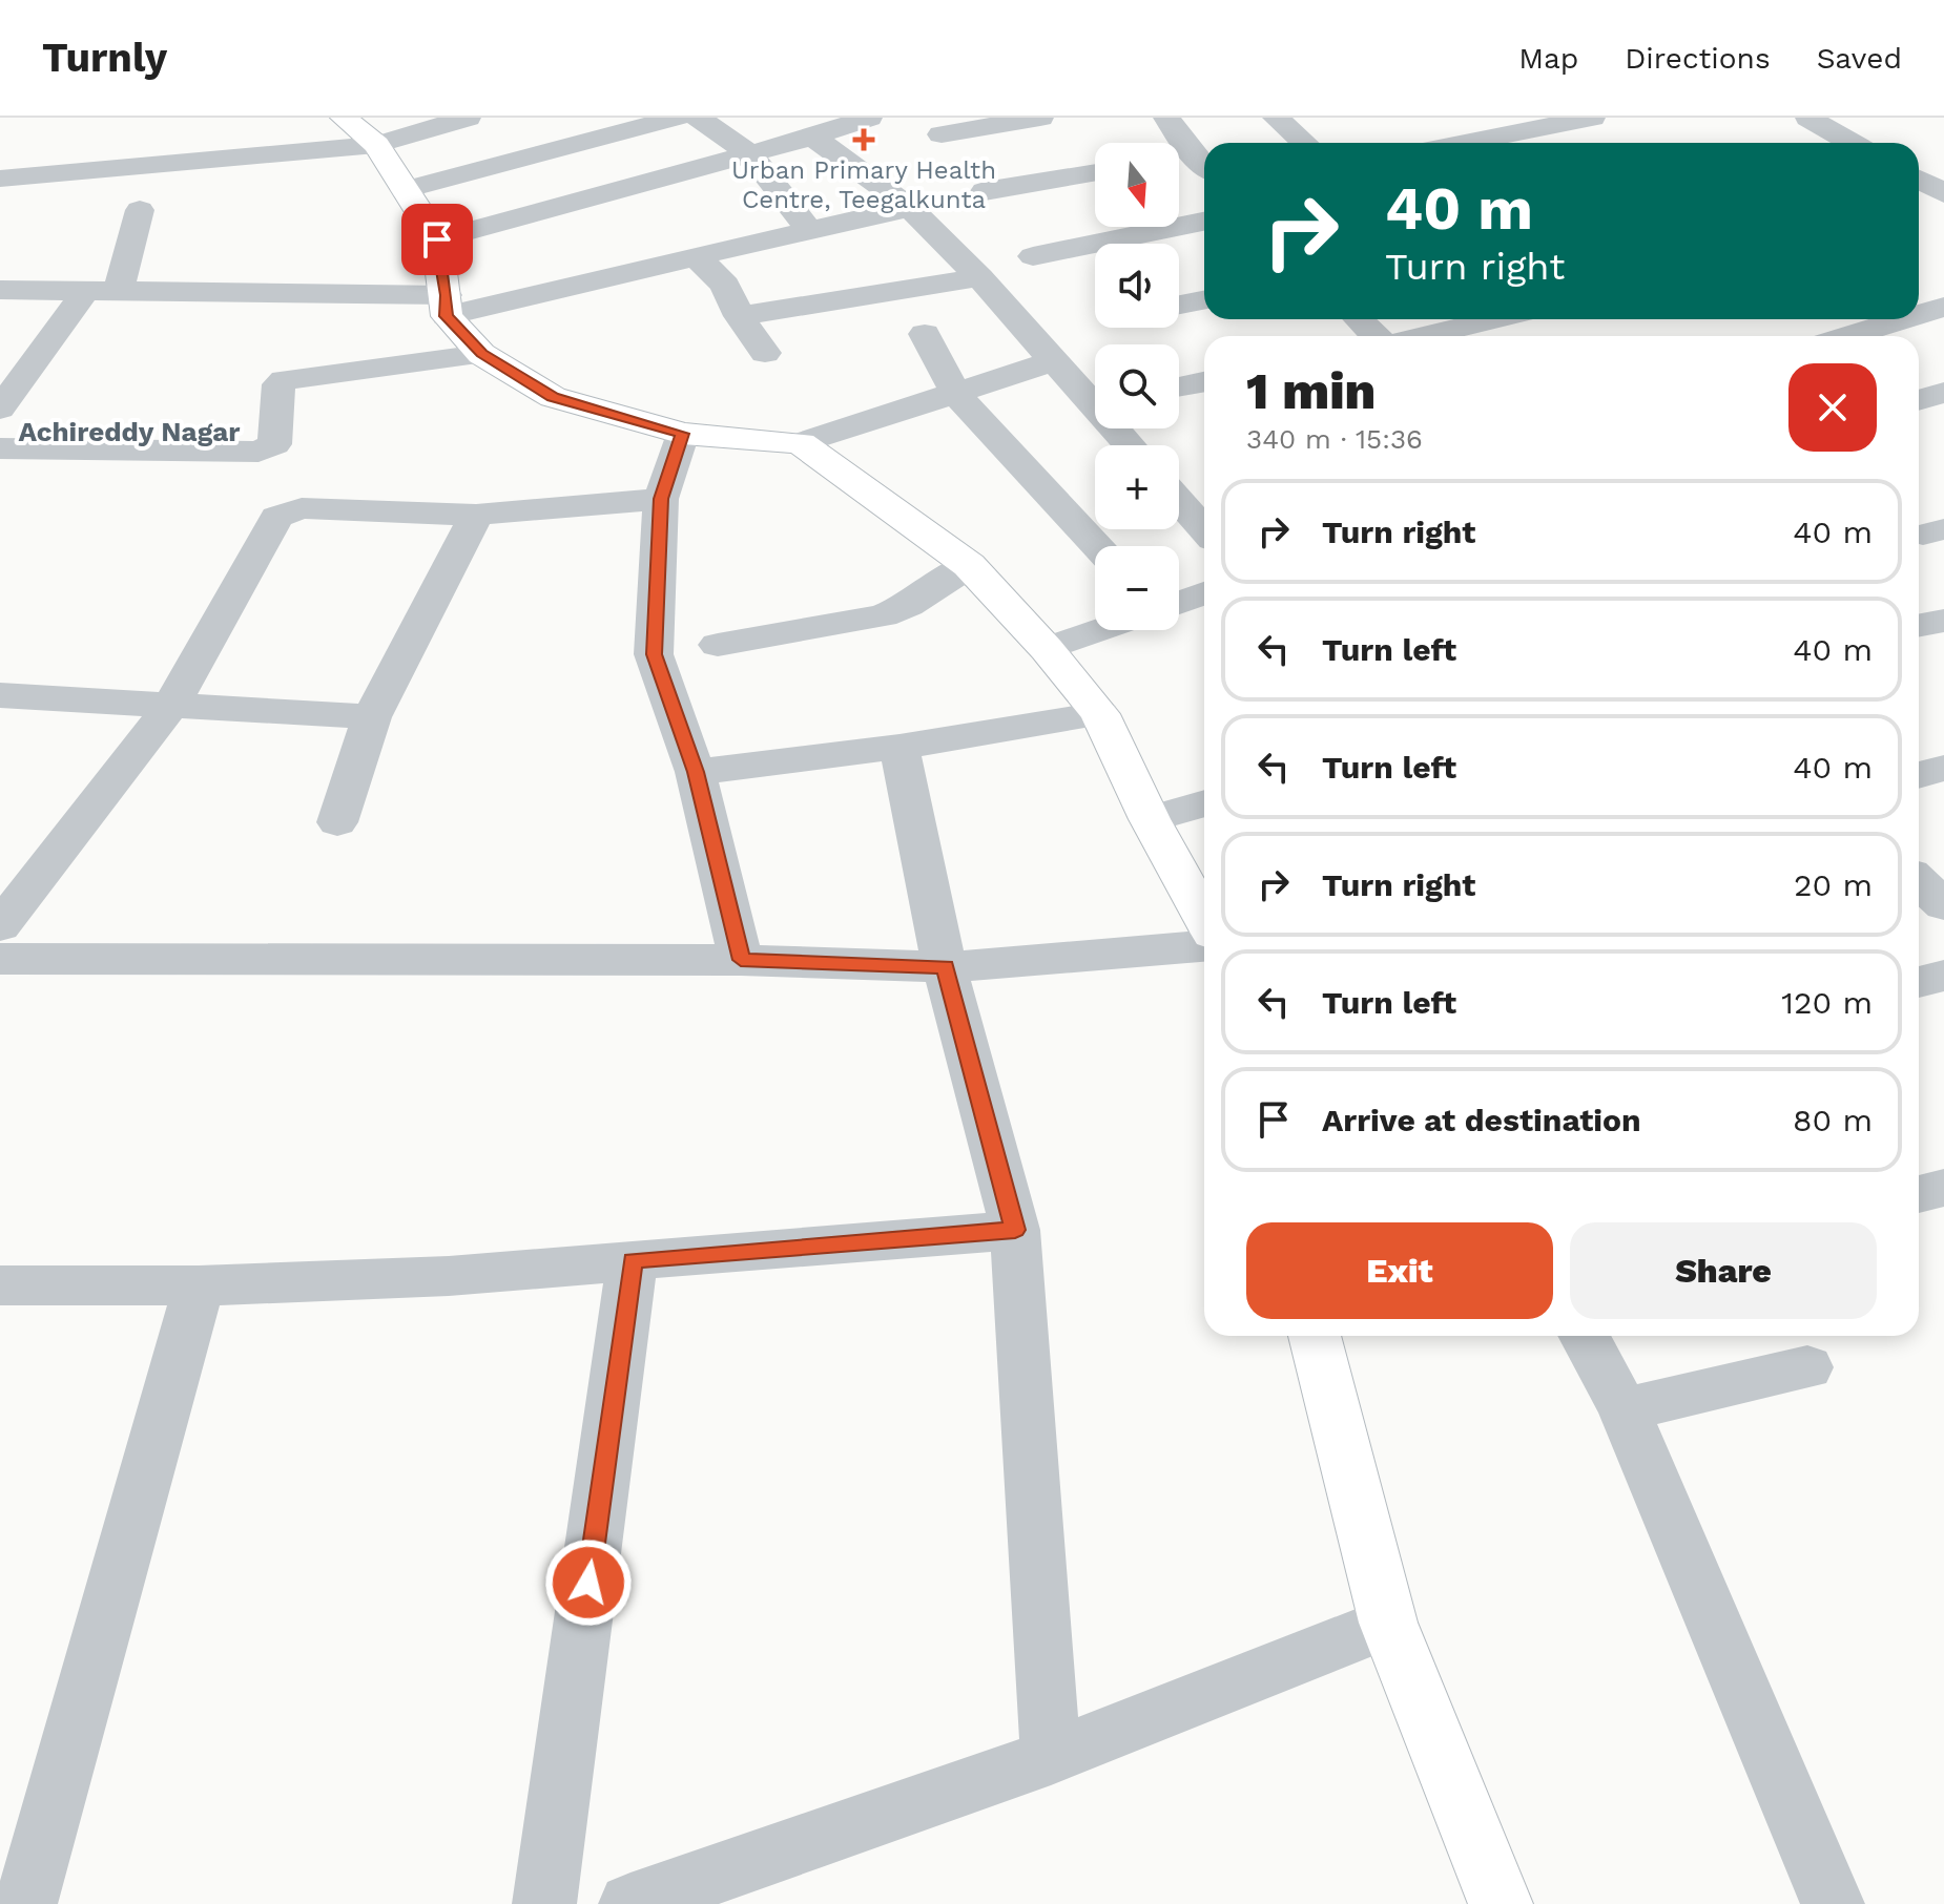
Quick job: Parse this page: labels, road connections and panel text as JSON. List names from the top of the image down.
{
  "districts": ["Achireddy Nagar"],
  "places": {
    "health": ["Urban Primary Health Centre, Teegalkunta"]
  },
  "north": "bottom",
  "page": {
    "header": "Turnly",
    "nav": ["Map", "Directions", "Saved"],
    "map_buttons": ["+", "−"],
    "turn": ["40 m", "Turn right"],
    "heading": ["1 min", "340 m · 15:36"],
    "list": [
      {
        "name": "Turn right",
        "value": "40 m"
      },
      {
        "name": "Turn left",
        "value": "40 m"
      },
      {
        "name": "Turn left",
        "value": "40 m"
      },
      {
        "name": "Turn right",
        "value": "20 m"
      },
      {
        "name": "Turn left",
        "value": "120 m"
      },
      {
        "name": "Arrive at destination",
        "value": "80 m"
      }
    ],
    "buttons": ["Exit", "Share"]
  }
}
